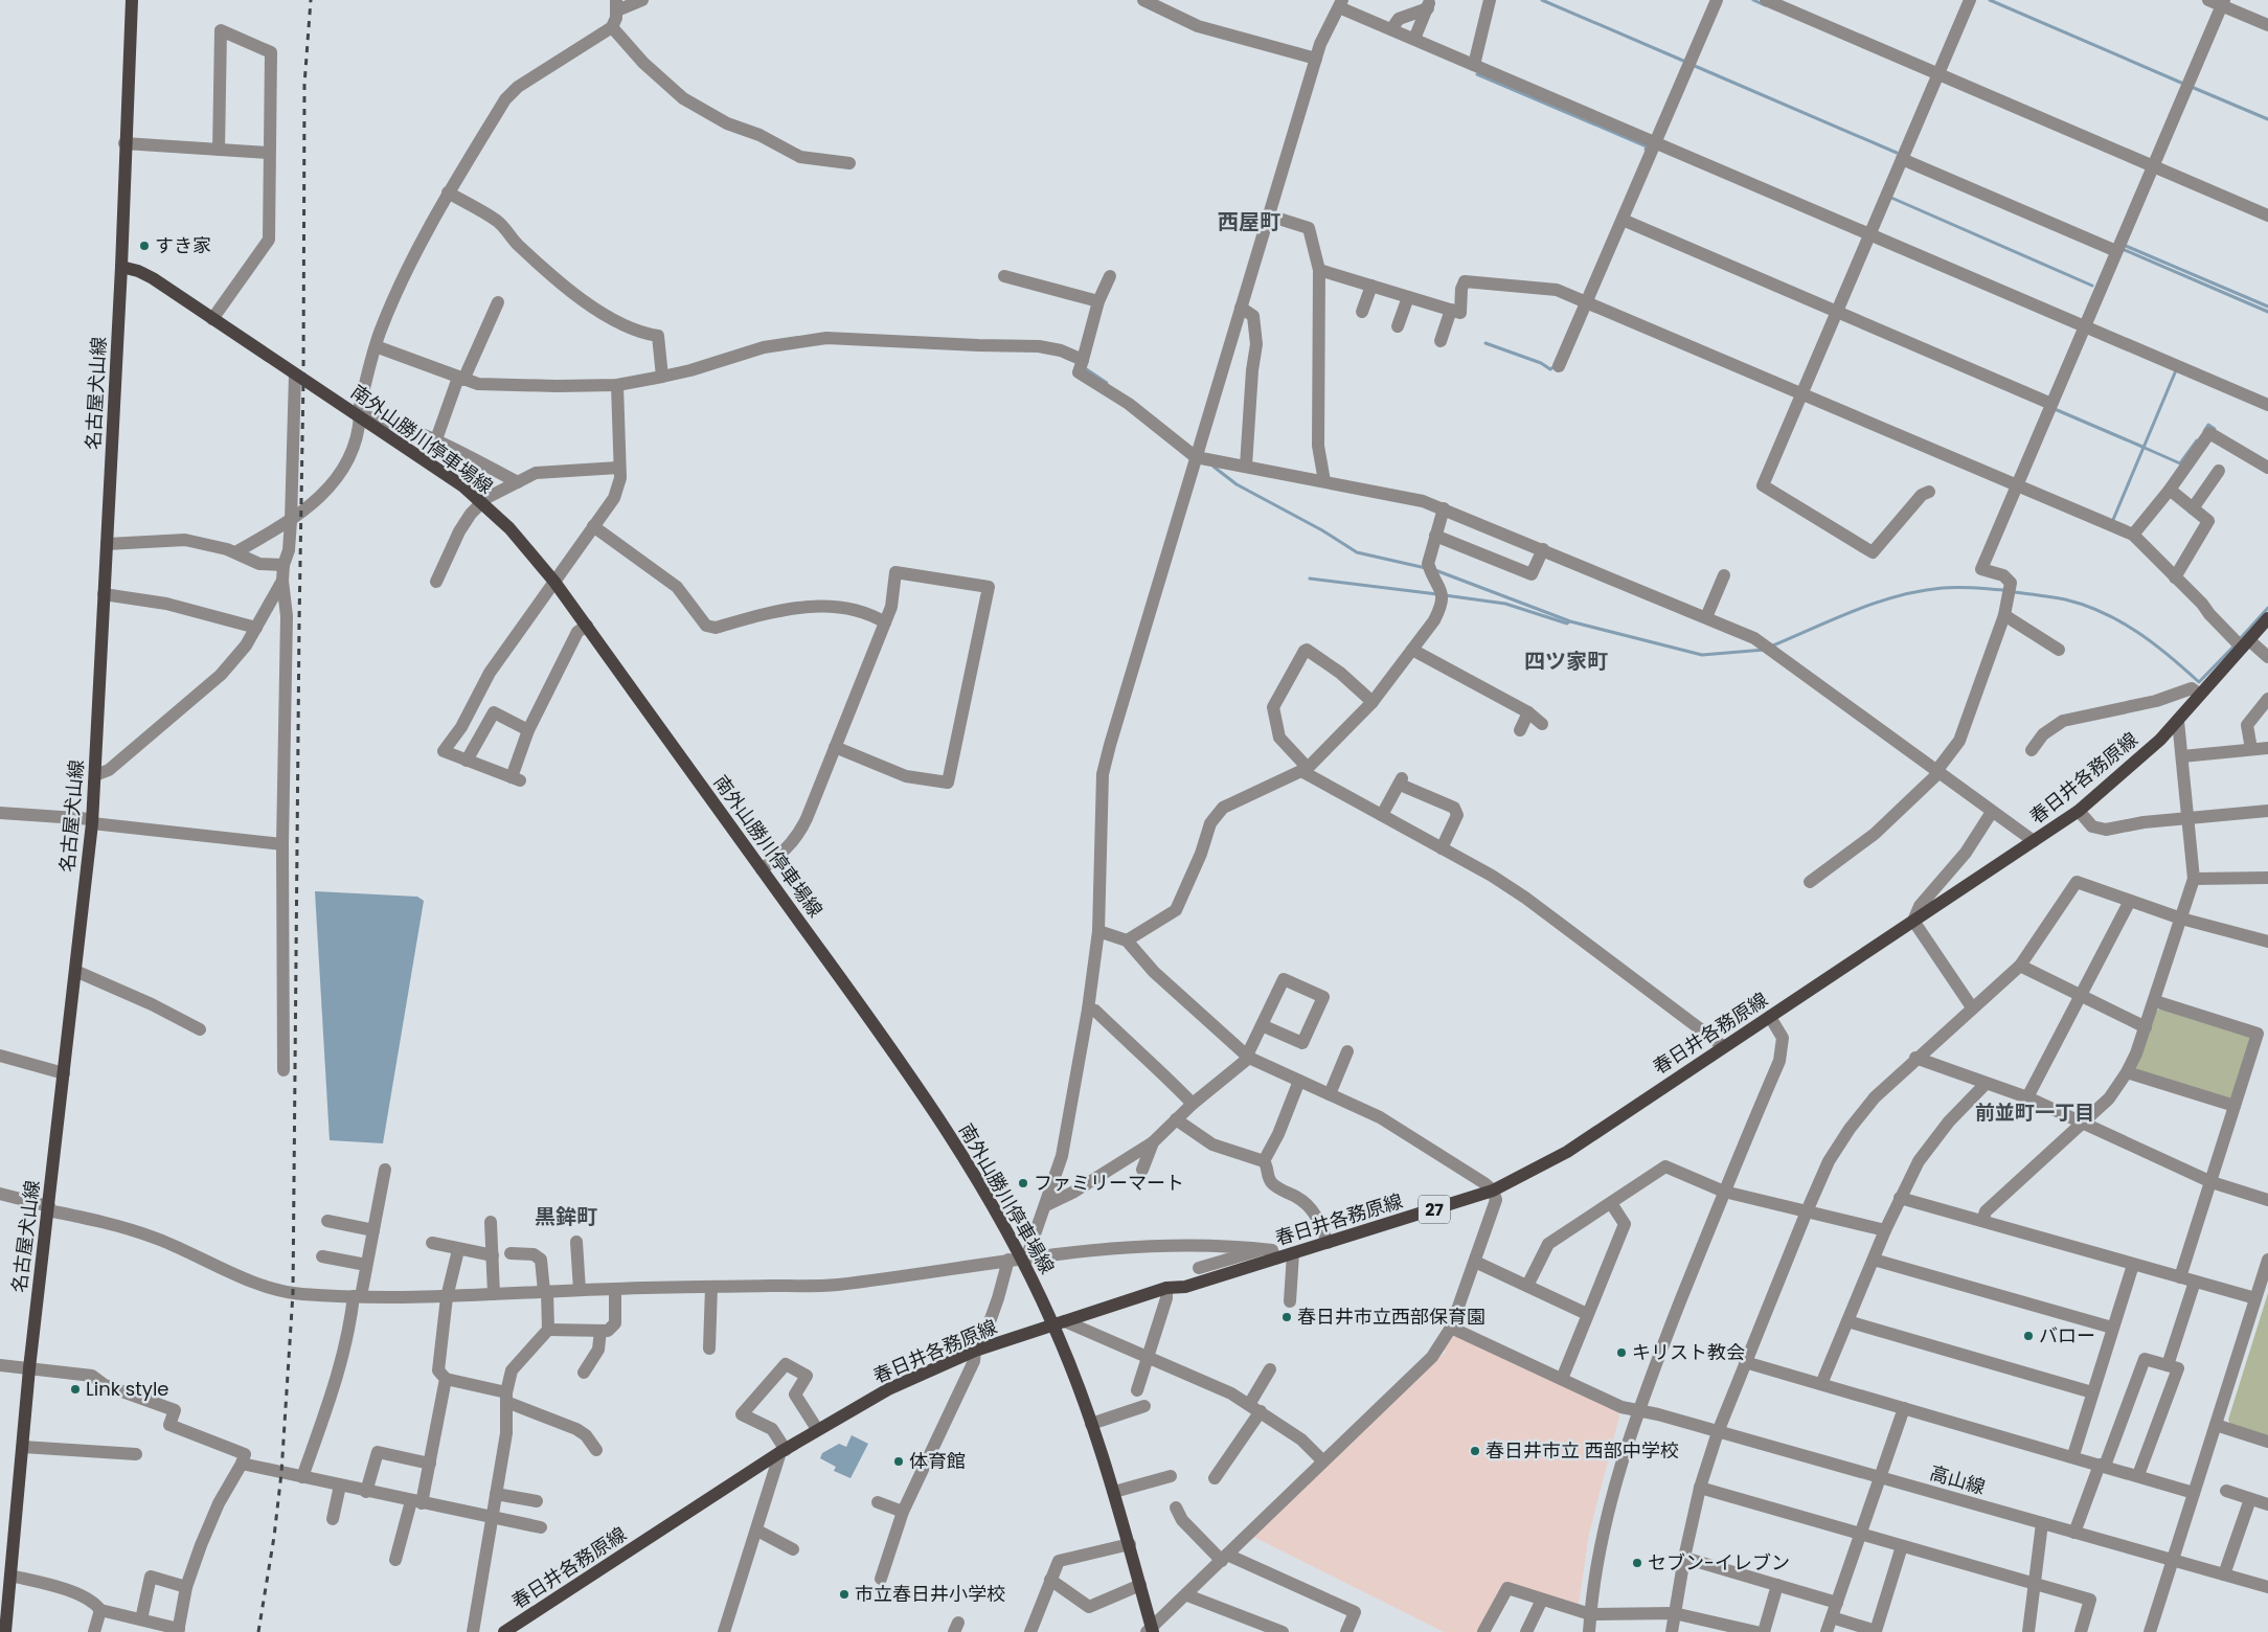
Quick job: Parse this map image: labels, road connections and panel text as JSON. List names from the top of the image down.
{
  "streets": {
    "main road": [
      "名古屋犬山線",
      "南外山勝川停車場線",
      "春日井各務原線",
      "27"
    ],
    "street": ["高山線"]
  },
  "crossings": [
    ["名古屋犬山線", "南外山勝川停車場線"],
    ["南外山勝川停車場線", "春日井各務原線"]
  ],
  "districts": [
    "西屋町",
    "四ツ家町",
    "前並町一丁目",
    "黒鉾町"
  ],
  "places": [
    "すき家",
    "ファミリーマート",
    "春日井市立西部保育園",
    "バロー",
    "キリスト教会",
    "Link style",
    "春日井市立 西部中学校",
    "体育館",
    "セブン-イレブン",
    "市立春日井小学校"
  ]
}
